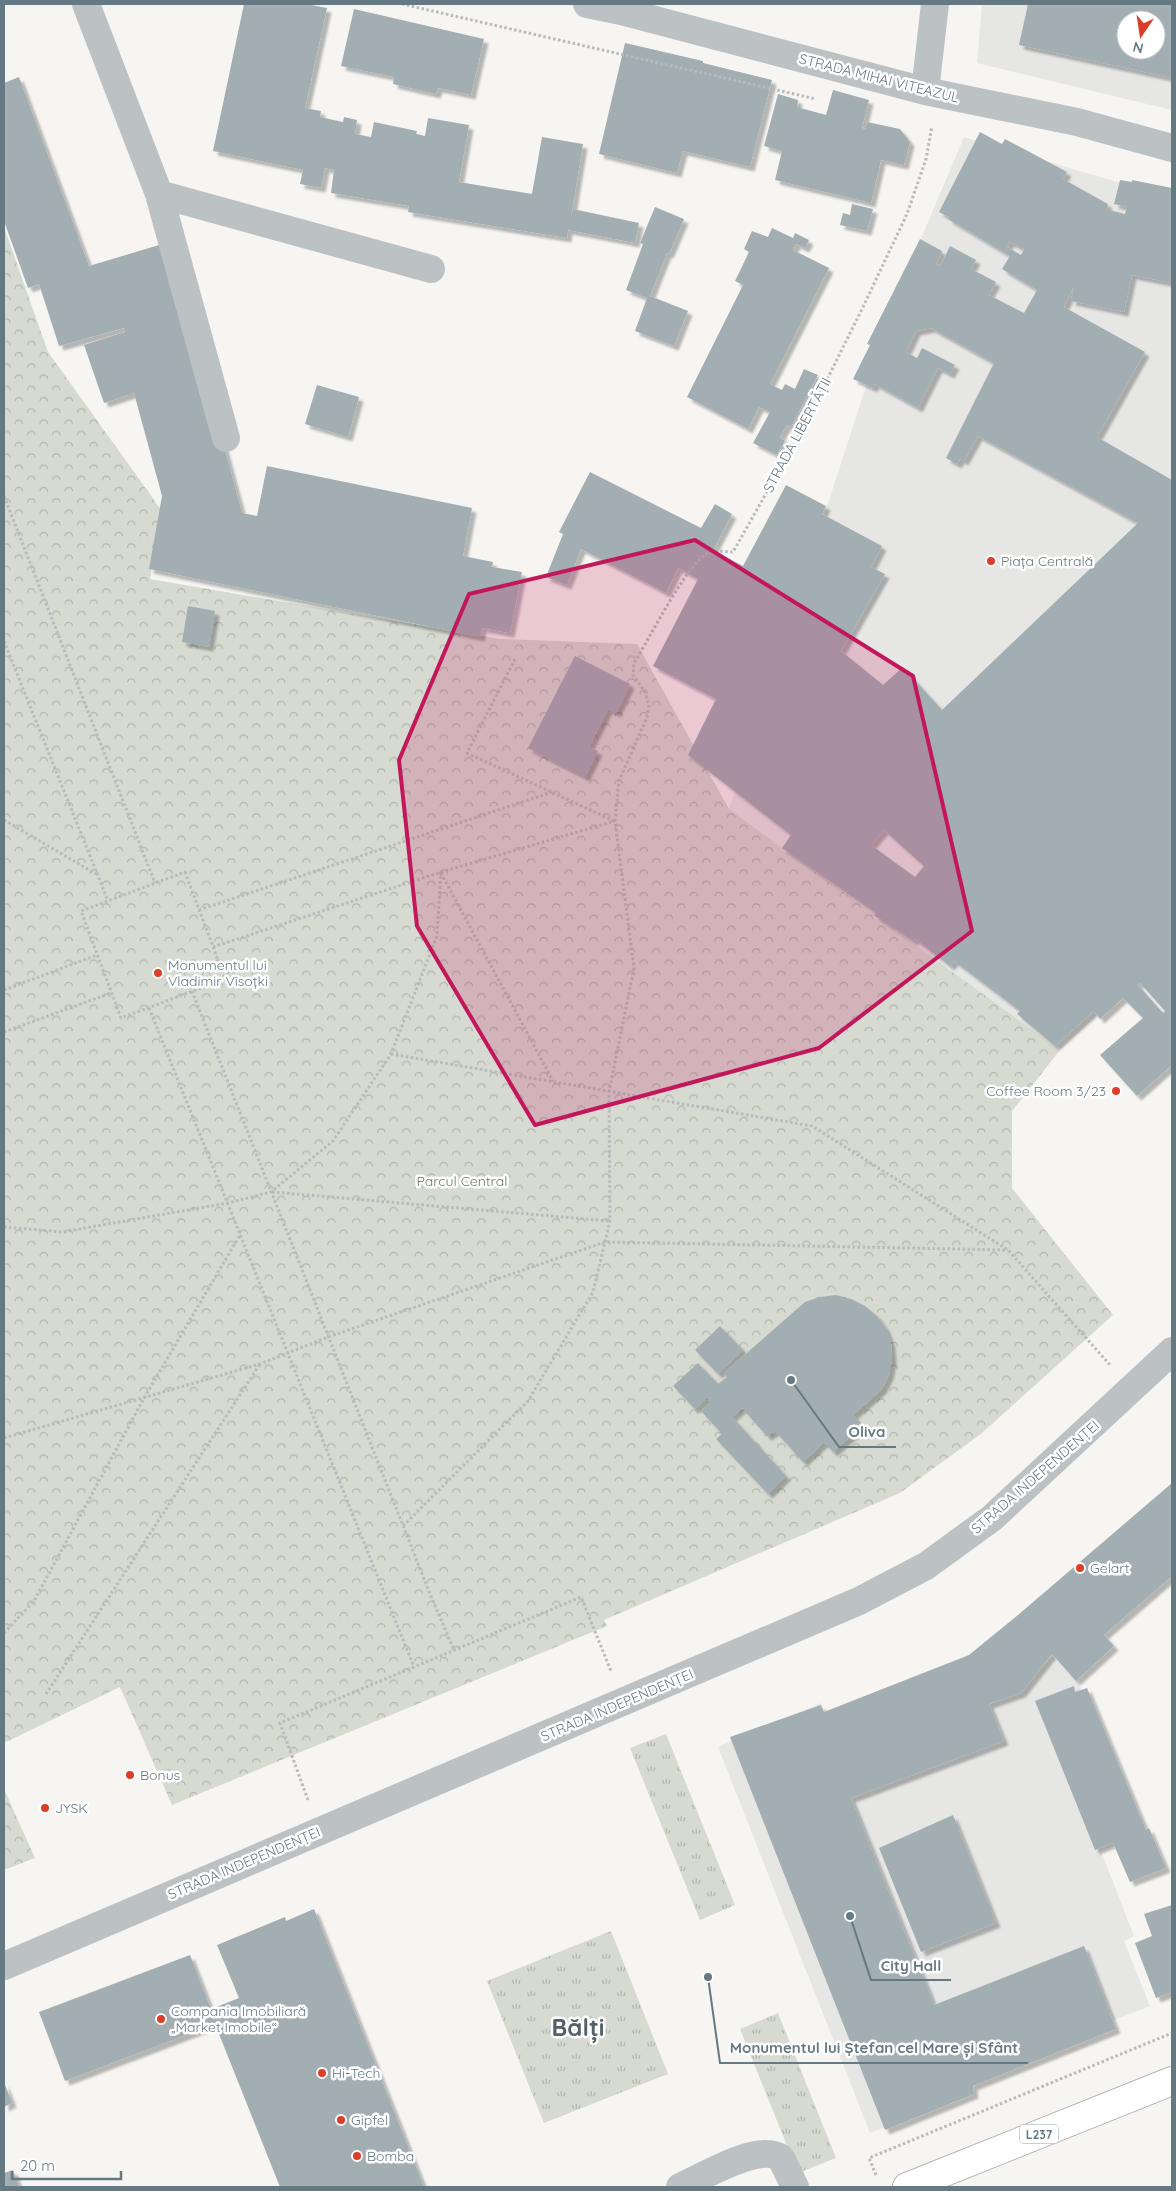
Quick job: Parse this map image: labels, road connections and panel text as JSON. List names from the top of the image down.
{
  "streets": {
    "main road": ["L237"],
    "street": ["STRADA MIHAI VITEAZUL", "STRADA INDEPENDENȚEI"],
    "path": ["STRADA LIBERTĂȚII"]
  },
  "crossings": [
    ["STRADA MIHAI VITEAZUL", "STRADA LIBERTĂȚII"]
  ],
  "districts": ["Bălți"],
  "parks": ["Parcul Central"],
  "places": [
    "Piața Centrală",
    "Monumentul lui Vladimir Vîsoțki",
    "Coffee Room 3/23",
    "Oliva",
    "Gelart",
    "Bonus",
    "JYSK",
    "City Hall",
    "Monumentul lui Ștefan cel Mare și Sfânt",
    "Compania Imobiliară „Market Imobile“",
    "Hi-Tech",
    "Gipfel",
    "Bomba"
  ],
  "scale_bar": "20 m",
  "north": "bottom"
}
